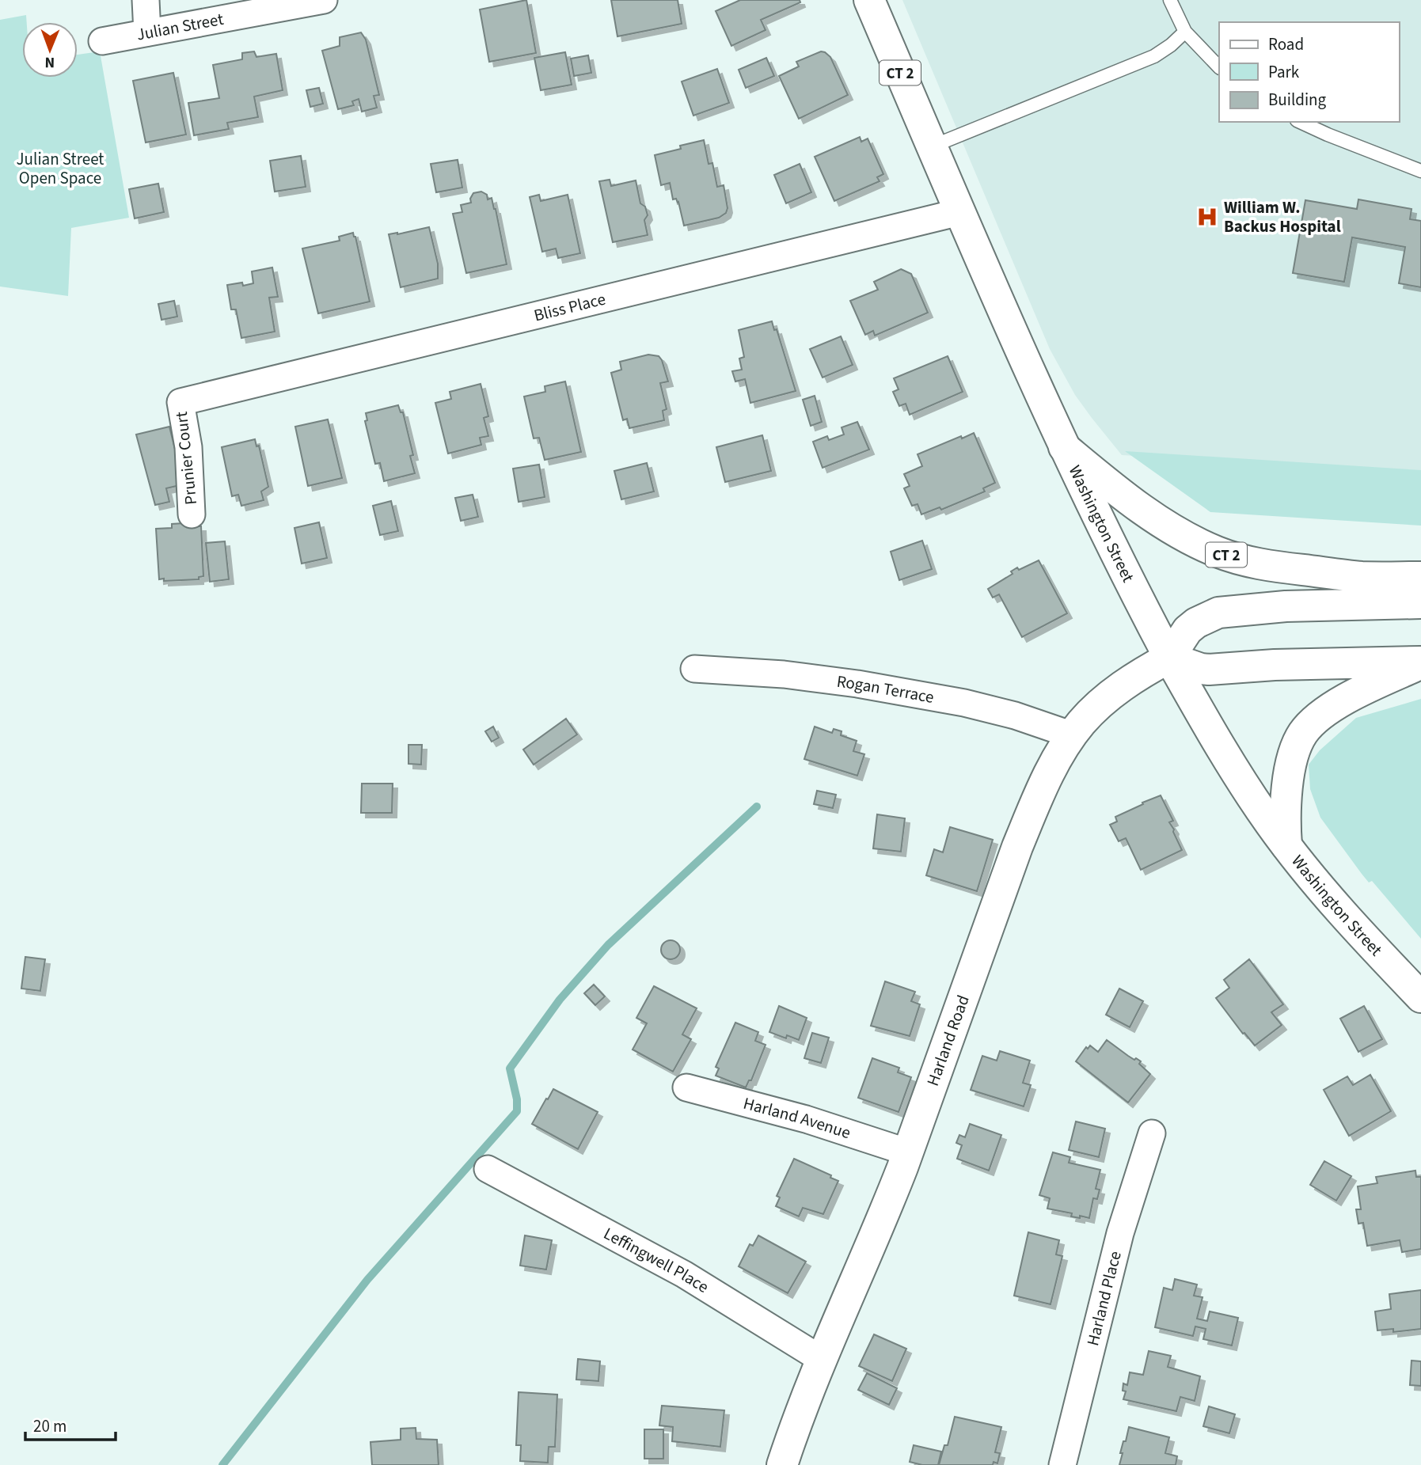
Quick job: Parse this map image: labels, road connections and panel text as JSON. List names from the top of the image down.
{
  "streets": {
    "main road": ["CT 2", "Washington Street", "Harland Road"],
    "street": [
      "Julian Street",
      "Bliss Place",
      "Prunier Court",
      "Rogan Terrace",
      "Harland Avenue",
      "Leffingwell Place",
      "Harland Place"
    ]
  },
  "crossings": [
    ["CT 2", "Washington Street"],
    ["Bliss Place", "Prunier Court"],
    ["Bliss Place", "Washington Street"],
    ["Washington Street", "Harland Road"],
    ["Rogan Terrace", "Harland Road"],
    ["Harland Road", "Harland Avenue"],
    ["Harland Road", "Leffingwell Place"]
  ],
  "parks": ["Julian Street Open Space"],
  "places": {
    "hospital": ["William W. Backus Hospital"]
  },
  "legend": ["Road", "Park", "Building"],
  "scale_bar": "20 m",
  "north": "bottom"
}
